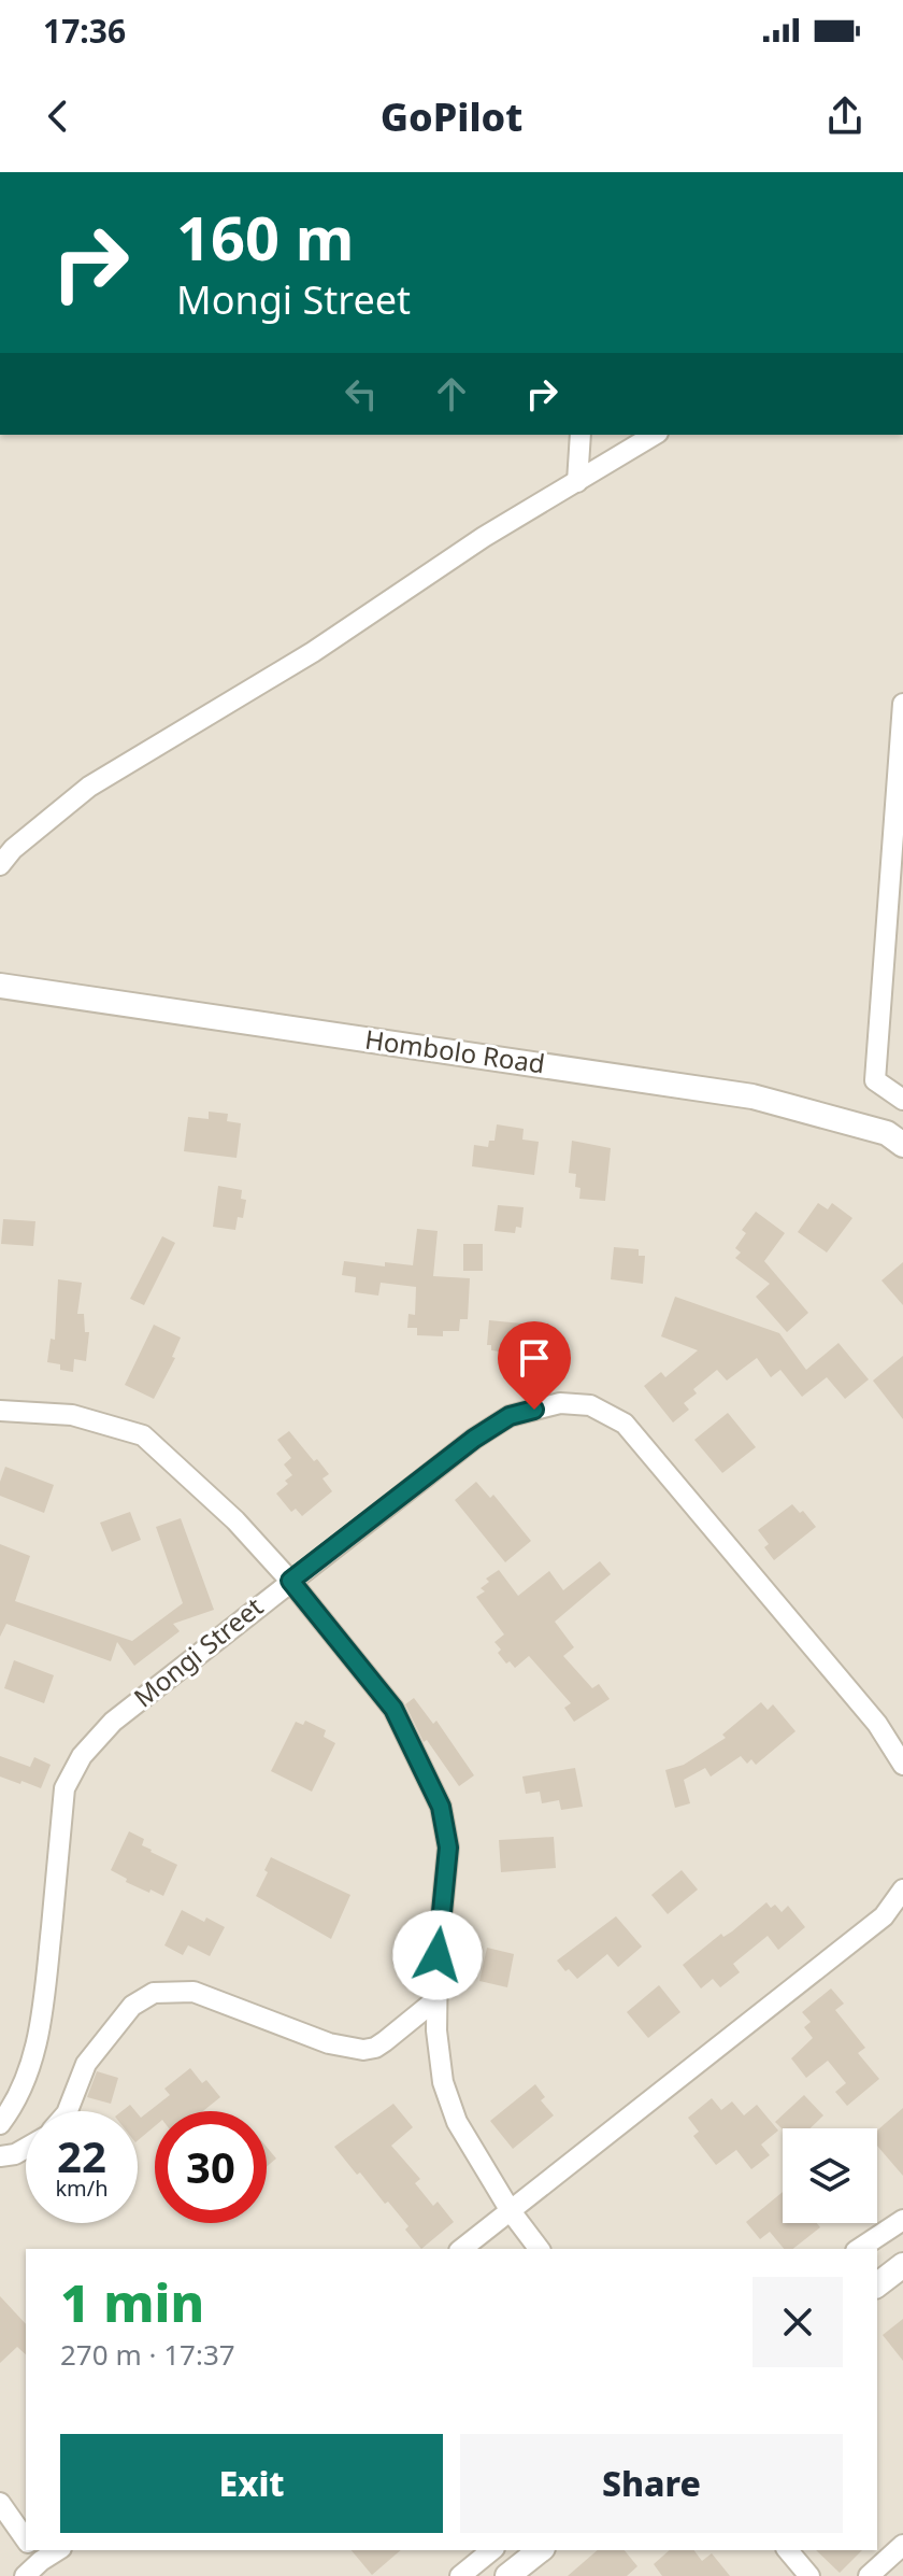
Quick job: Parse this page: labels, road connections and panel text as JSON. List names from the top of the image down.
{
  "streets": {
    "street": ["Hombolo Road", "Mongi Street"]
  },
  "page": {
    "status": "17:36",
    "header": "GoPilot",
    "turn": ["160 m", "Mongi Street"],
    "speed": "22 km/h",
    "limit": "30",
    "heading": ["1 min", "270 m · 17:37"],
    "buttons": ["Exit", "Share"]
  }
}
